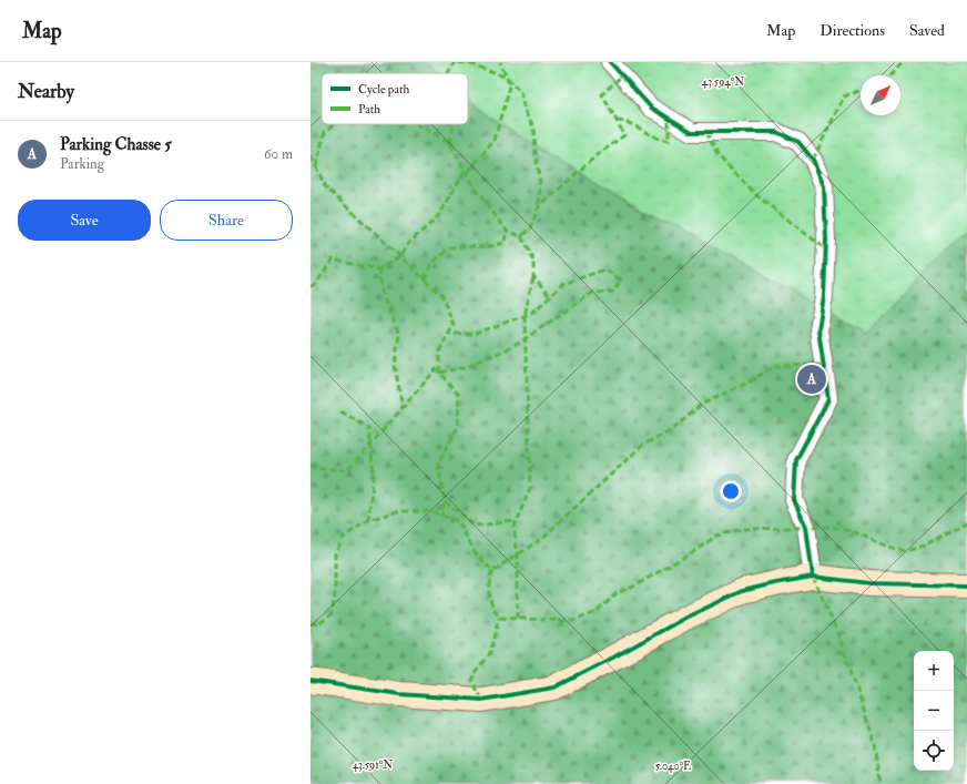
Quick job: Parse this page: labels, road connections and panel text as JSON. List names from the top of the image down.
{
  "legend": ["Cycle path", "Path"],
  "north": "top right",
  "page": {
    "header": "Map",
    "nav": ["Map", "Directions", "Saved"],
    "heading": "Nearby",
    "list": [
      {
        "mark": "A",
        "name": "Parking Chasse 5",
        "note": "Parking",
        "value": "60 m"
      }
    ],
    "buttons": ["Save", "Share"],
    "pins": "A",
    "map_buttons": ["+", "−"]
  },
  "coordinates": ["43.594°N", "43.591°N", "5.040°E"]
}
